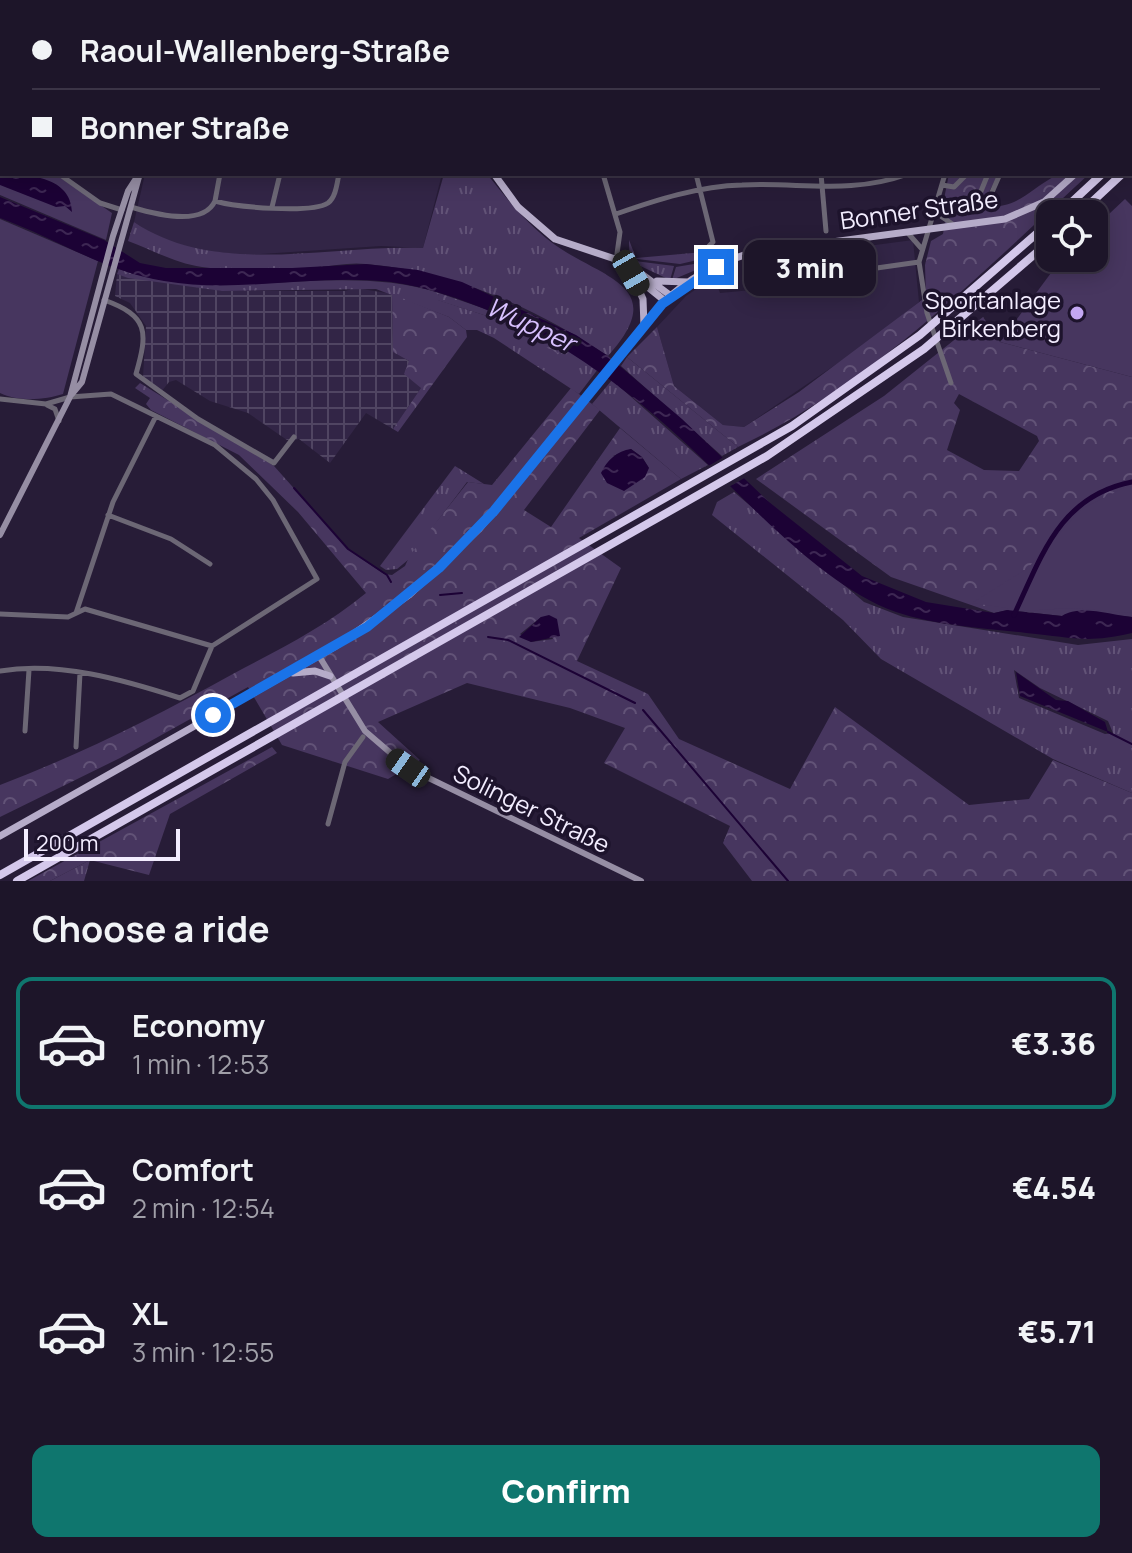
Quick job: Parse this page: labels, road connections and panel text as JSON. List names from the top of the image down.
{
  "streets": {
    "main road": ["Bonner Straße", "Solinger Straße"]
  },
  "crossings": [
    ["Bonner Straße", "Solinger Straße"]
  ],
  "water": ["Wupper"],
  "places": ["Sportanlage Birkenberg"],
  "scale_bar": "200 m",
  "page": {
    "banner": ["Raoul-Wallenberg-Straße", "Bonner Straße"],
    "bubble": "3 min",
    "scale": "200 m",
    "heading": "Choose a ride",
    "list": [
      {
        "name": "Economy",
        "note": "1 min · 12:53",
        "value": "€3.36"
      },
      {
        "name": "Comfort",
        "note": "2 min · 12:54",
        "value": "€4.54"
      },
      {
        "name": "XL",
        "note": "3 min · 12:55",
        "value": "€5.71"
      }
    ],
    "buttons": "Confirm"
  }
}
